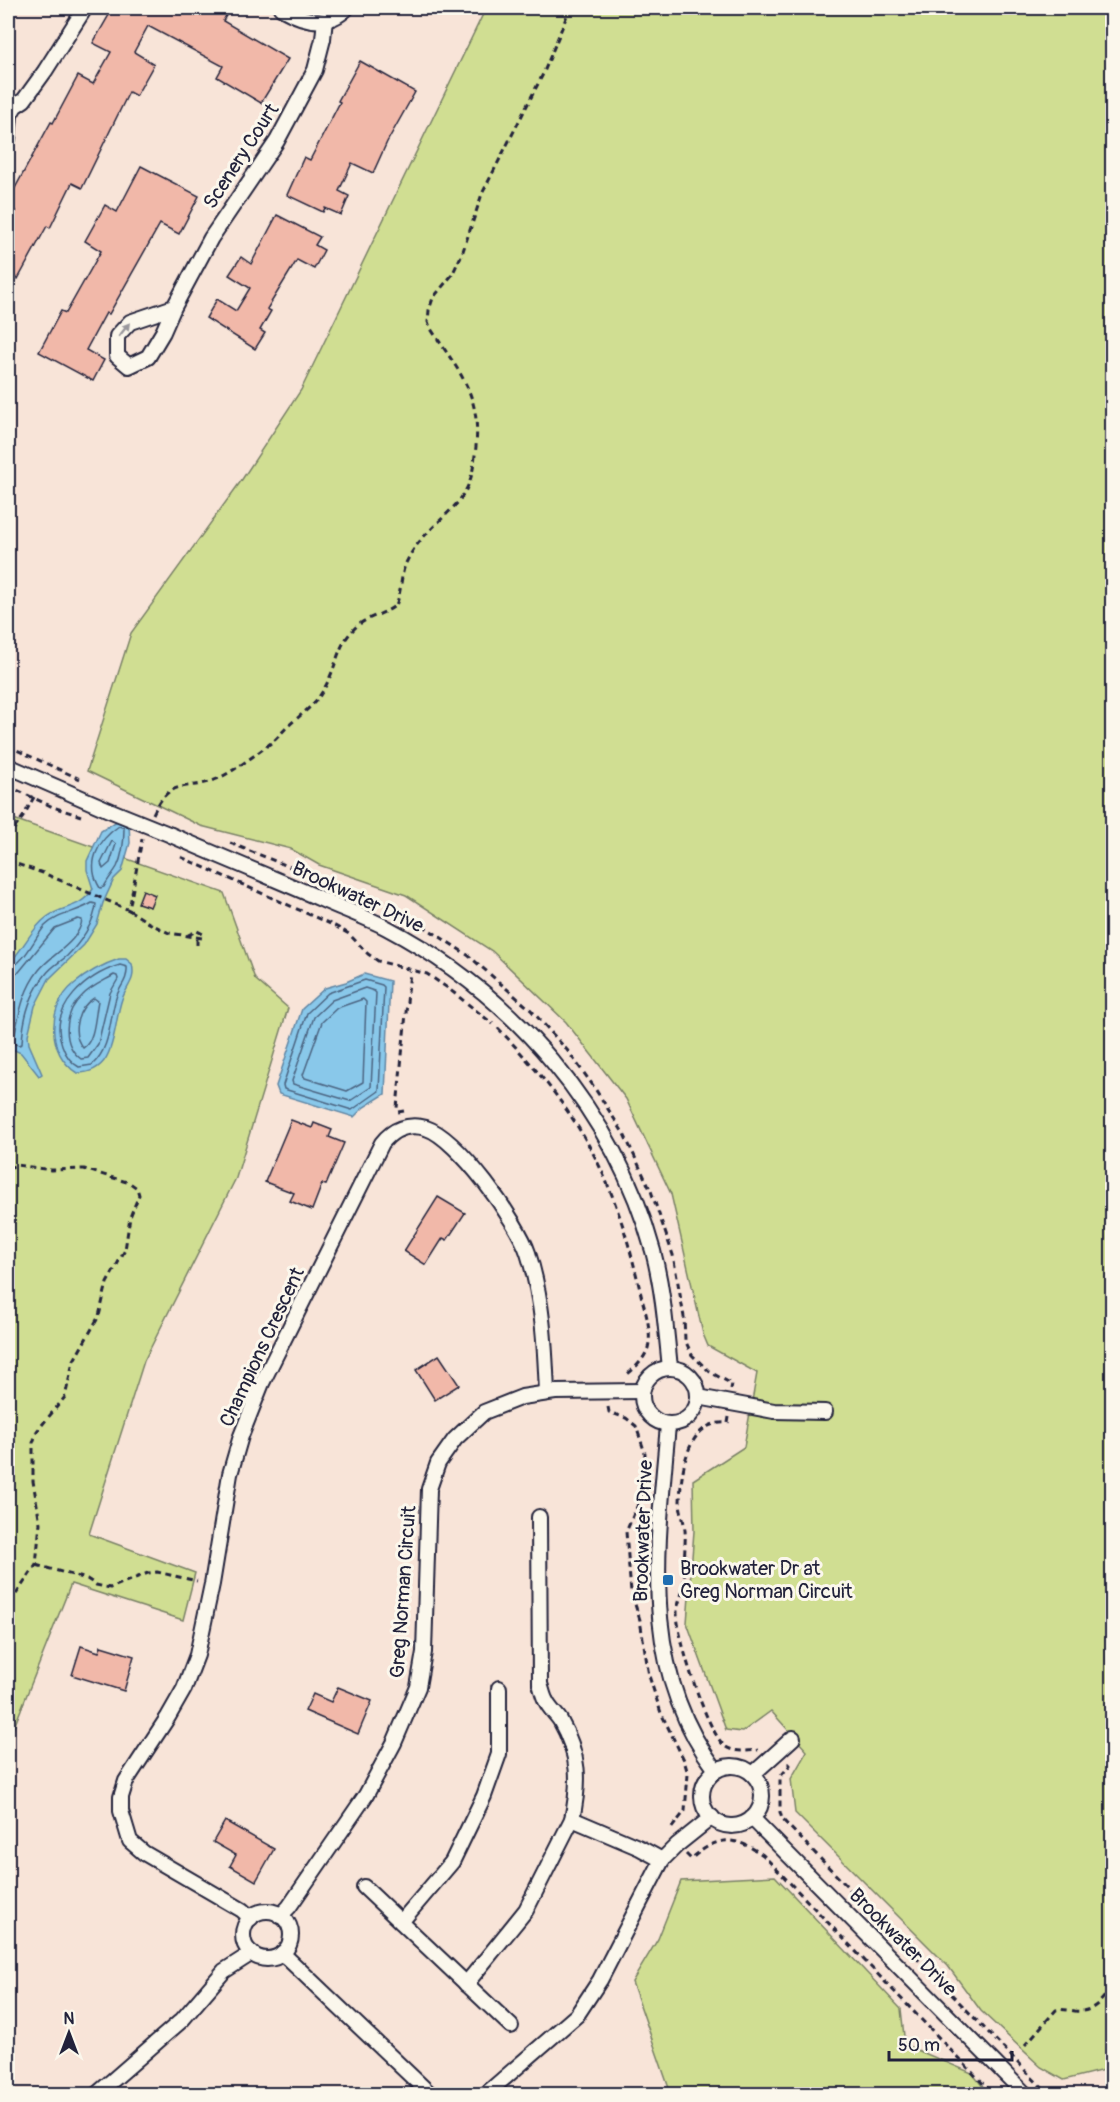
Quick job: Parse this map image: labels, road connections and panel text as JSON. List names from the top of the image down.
{
  "streets": {
    "street": [
      "Scenery Court",
      "Brookwater Drive",
      "Champions Crescent",
      "Greg Norman Circuit"
    ]
  },
  "crossings": [
    ["Brookwater Drive", "Greg Norman Circuit"],
    ["Champions Crescent", "Greg Norman Circuit"]
  ],
  "places": {
    "transit": ["Brookwater Dr at Greg Norman Circuit"]
  },
  "scale_bar": "50 m",
  "north": "top"
}
